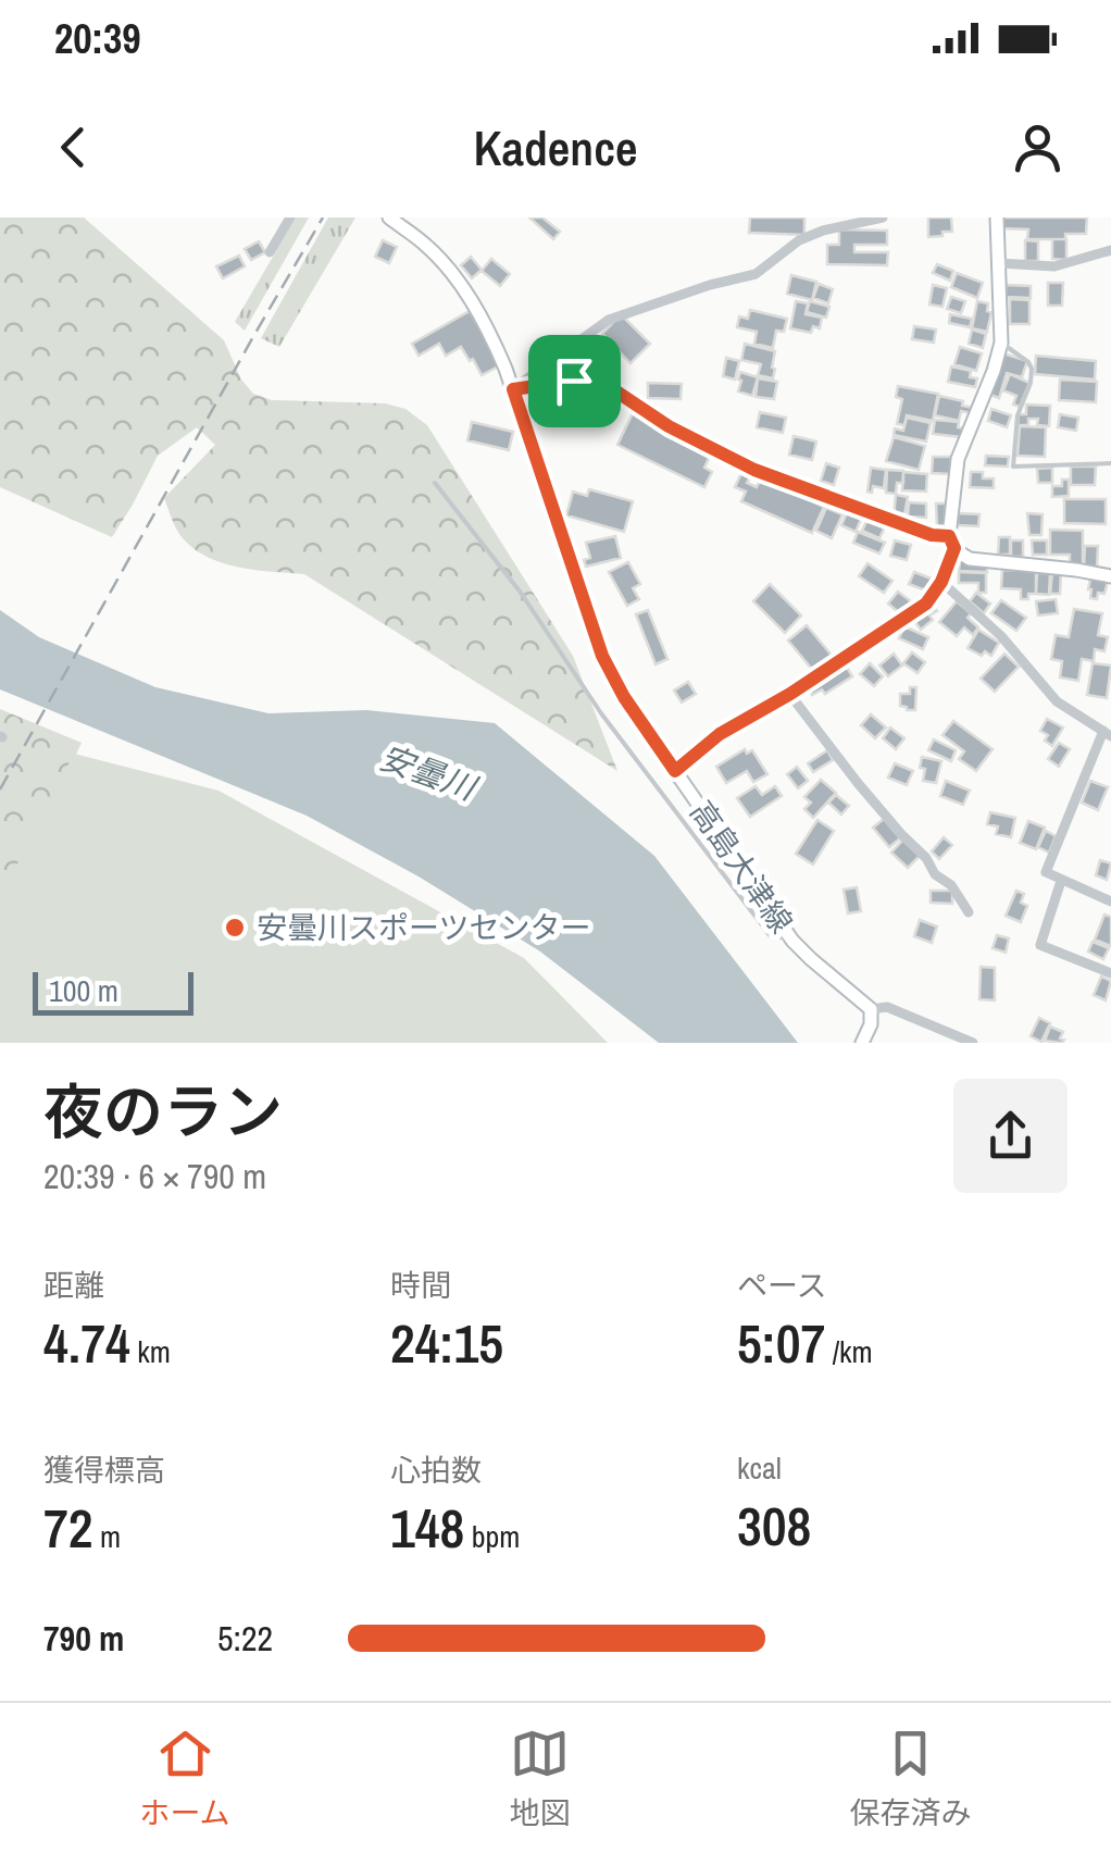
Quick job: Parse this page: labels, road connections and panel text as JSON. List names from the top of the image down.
{
  "streets": {
    "main road": ["高島大津線"]
  },
  "water": ["安曇川"],
  "places": ["安曇川スポーツセンター"],
  "scale_bar": "100 m",
  "page": {
    "status": "20:39",
    "header": "Kadence",
    "scale": "100 m",
    "heading": ["夜のラン", "20:39 · 6 × 790 m"],
    "stats": [
      ["距離", "4.74 km"],
      ["時間", "24:15"],
      ["ペース", "5:07 /km"],
      ["獲得標高", "72 m"],
      ["心拍数", "148 bpm"],
      ["kcal", "308"]
    ],
    "list": [
      {
        "name": "790 m",
        "note": "5:22"
      }
    ],
    "tabs": ["ホーム", "地図", "保存済み"]
  }
}
